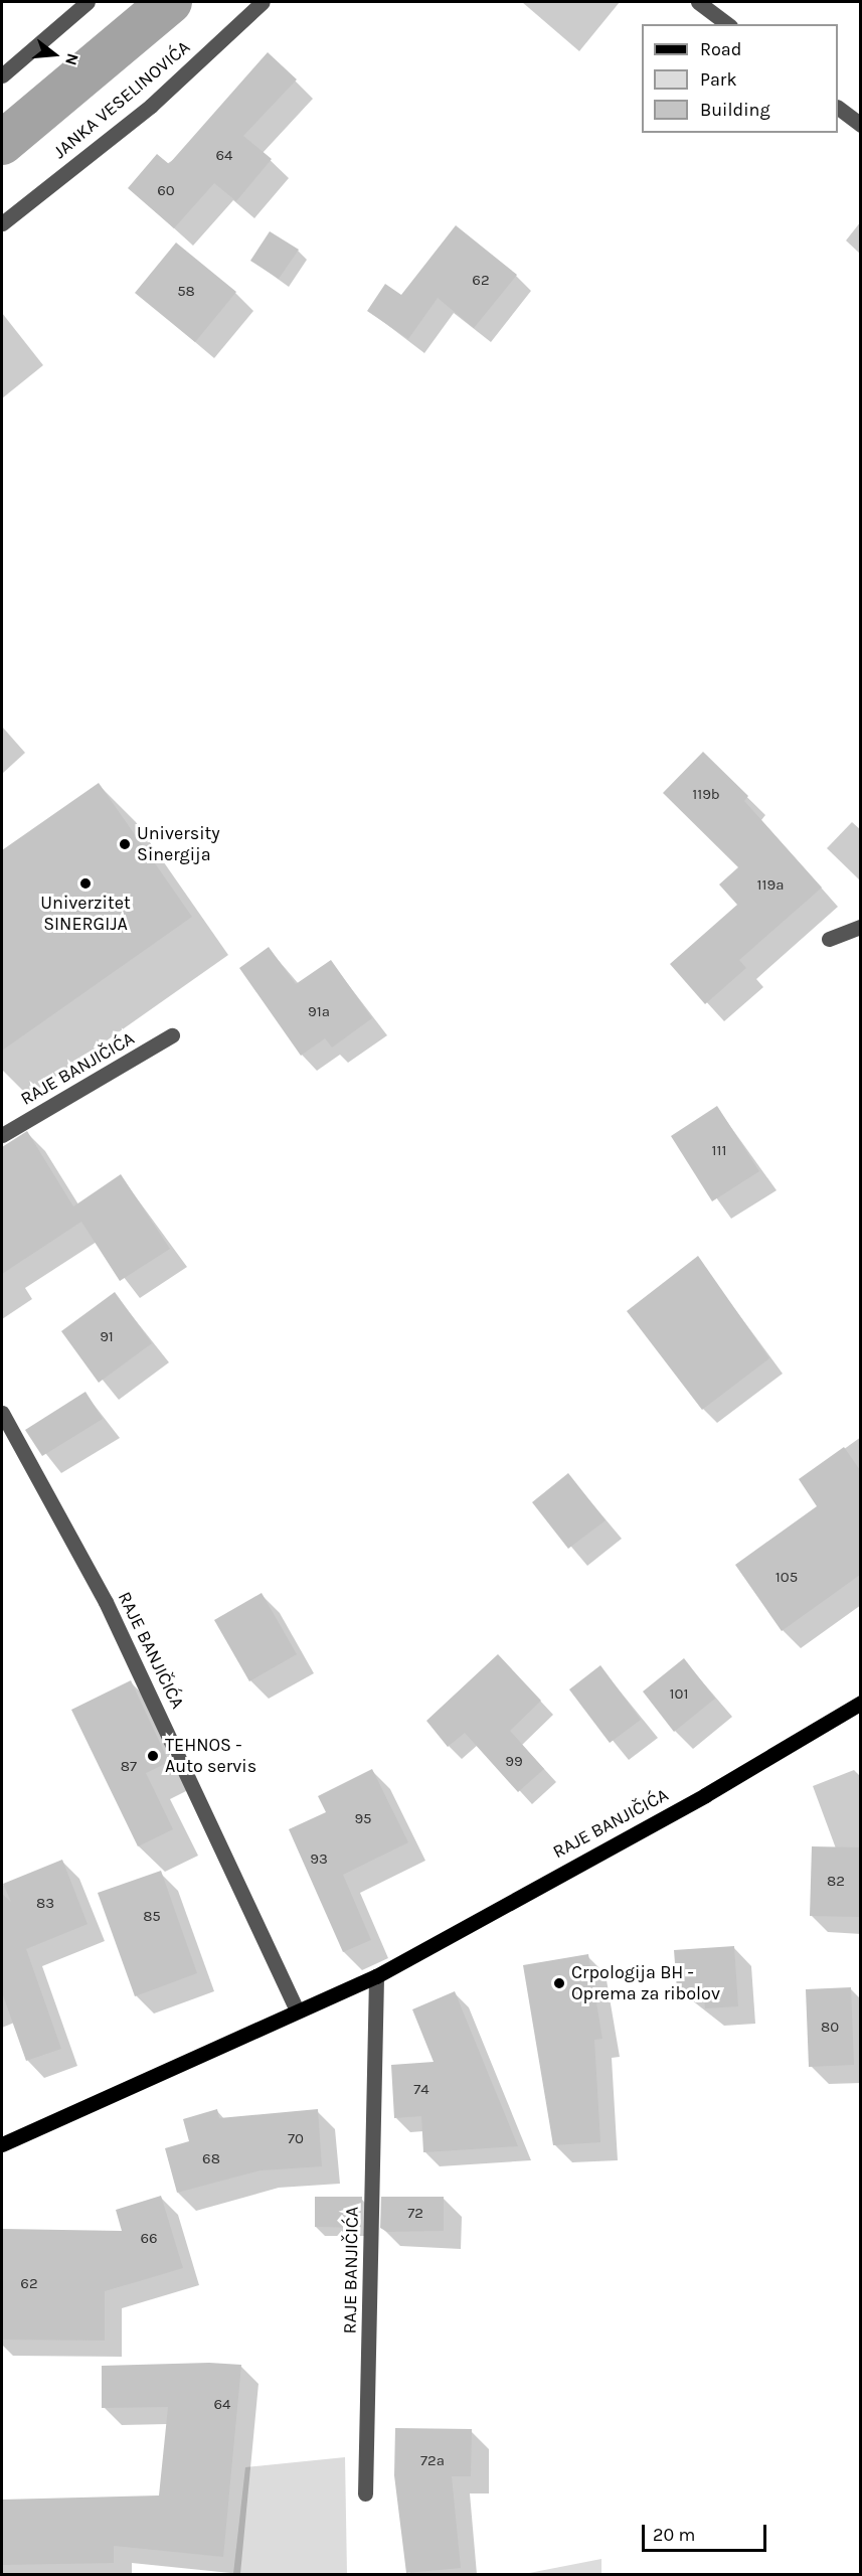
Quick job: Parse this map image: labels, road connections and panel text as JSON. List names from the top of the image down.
{
  "streets": {
    "main road": ["RAJE BANJIČIĆA"],
    "street": ["JANKA VESELINOVIĆA"]
  },
  "places": [
    "University Sinergija",
    "Univerzitet SINERGIJA",
    "TEHNOS - Auto servis",
    "Crpologija BH - Oprema za ribolov"
  ],
  "house_numbers": [
    "64",
    "60",
    "62",
    "58",
    "119b",
    "119a",
    "91a",
    "111",
    "91",
    "105",
    "101",
    "99",
    "87",
    "95",
    "93",
    "82",
    "83",
    "85",
    "80",
    "74",
    "70",
    "68",
    "72",
    "66",
    "62",
    "64",
    "72a"
  ],
  "legend": ["Road", "Park", "Building"],
  "scale_bar": "20 m",
  "north": "right"
}
